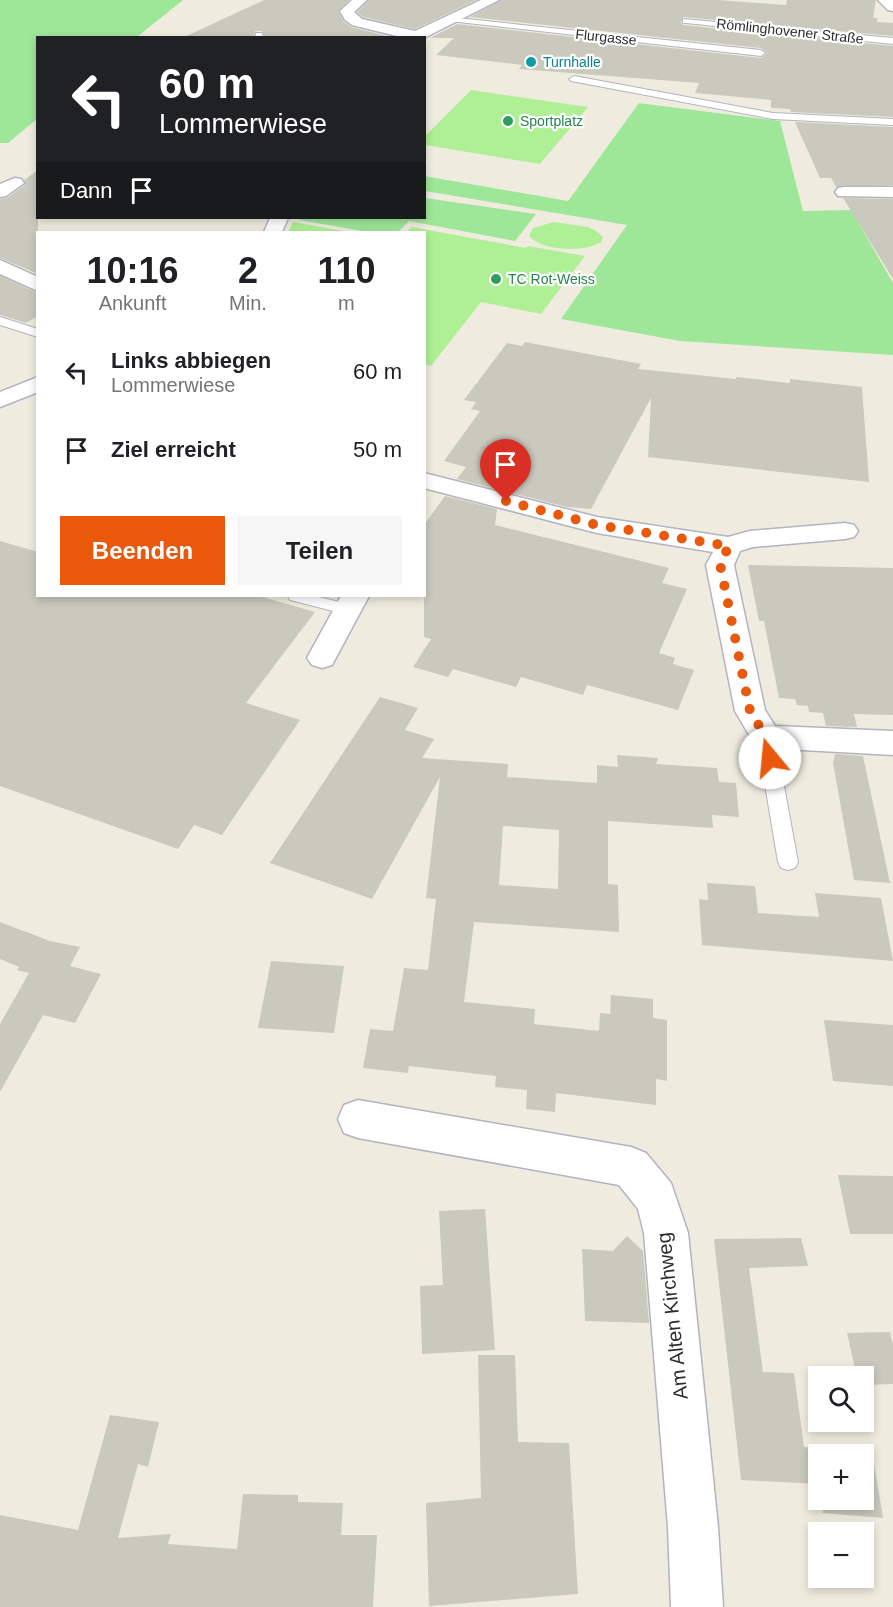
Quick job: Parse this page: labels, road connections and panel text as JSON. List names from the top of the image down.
{
  "streets": {
    "street": ["Am Alten Kirchweg"],
    "lane": ["Römlinghovener Straße", "Flurgasse"]
  },
  "places": ["Turnhalle", "Sportplatz", "TC Rot-Weiss"],
  "page": {
    "turn": ["60 m", "Lommerwiese"],
    "then": "Dann",
    "eta": [
      "10:16",
      "Ankunft",
      "2",
      "Min.",
      "110",
      "m"
    ],
    "list": [
      {
        "name": "Links abbiegen",
        "note": "Lommerwiese",
        "value": "60 m"
      },
      {
        "name": "Ziel erreicht",
        "value": "50 m"
      }
    ],
    "buttons": ["Beenden", "Teilen"],
    "map_buttons": ["+", "−"]
  }
}
